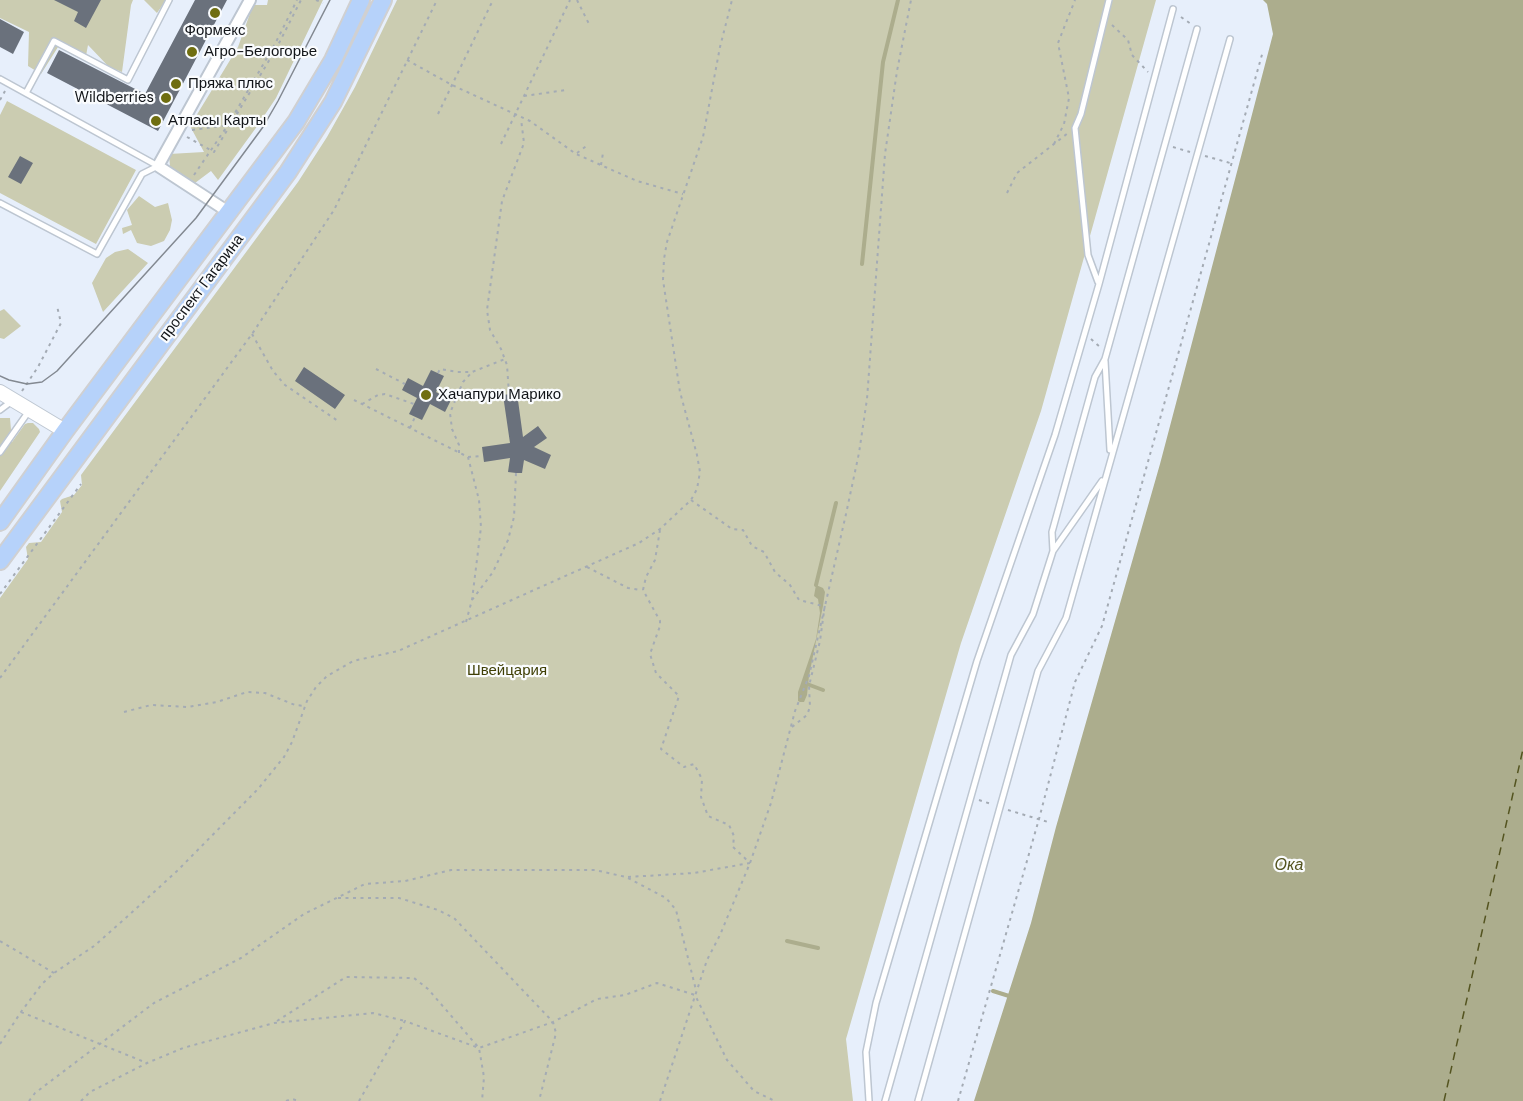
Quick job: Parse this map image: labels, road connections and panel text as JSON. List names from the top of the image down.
{
  "streets": {
    "main road": ["проспект Гагарина"]
  },
  "water": ["Ока"],
  "parks": ["Швейцария"],
  "places": [
    "Формекс",
    "Агро-Белогорье",
    "Пряжа плюс",
    "Wildberries",
    "Атласы Карты",
    "Хачапури Марико"
  ]
}
